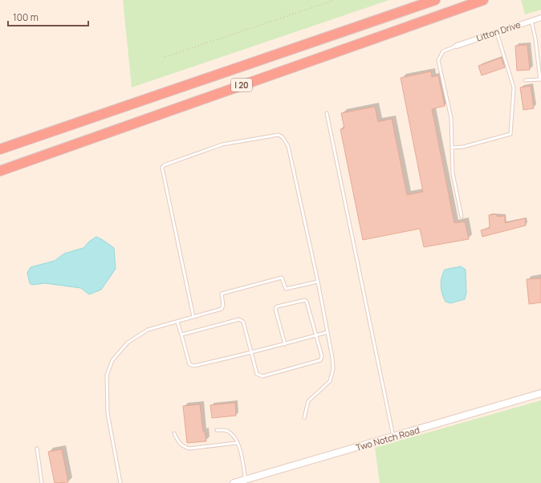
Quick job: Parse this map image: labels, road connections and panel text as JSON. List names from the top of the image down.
{
  "streets": {
    "highway": ["I 20"],
    "street": ["Litton Drive", "Two Notch Road"]
  },
  "scale_bar": "100 m"
}
